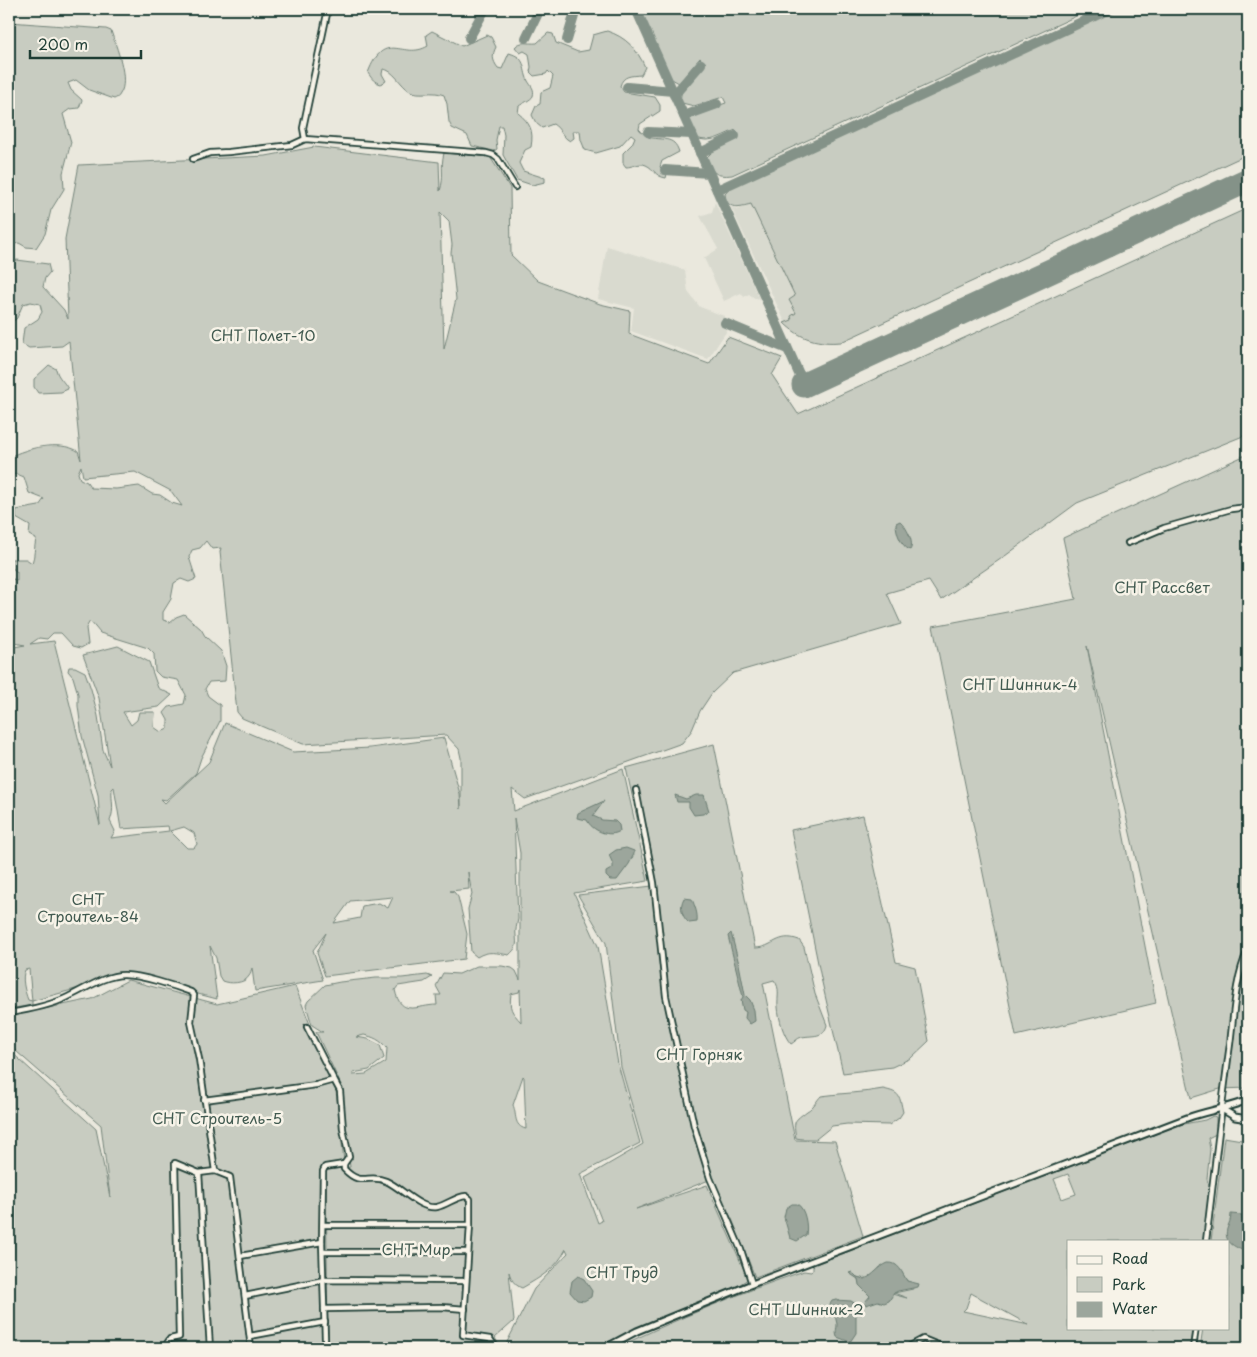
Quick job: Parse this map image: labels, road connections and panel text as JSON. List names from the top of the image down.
{
  "parks": [
    "СНТ Полет-10",
    "СНТ Рассвет",
    "СНТ Шинник-4",
    "СНТ Строитель-84",
    "СНТ Горняк",
    "СНТ Строитель-5",
    "СНТ Мир",
    "СНТ Труд",
    "СНТ Шинник-2"
  ],
  "legend": ["Road", "Park", "Water"],
  "scale_bar": "200 m"
}
